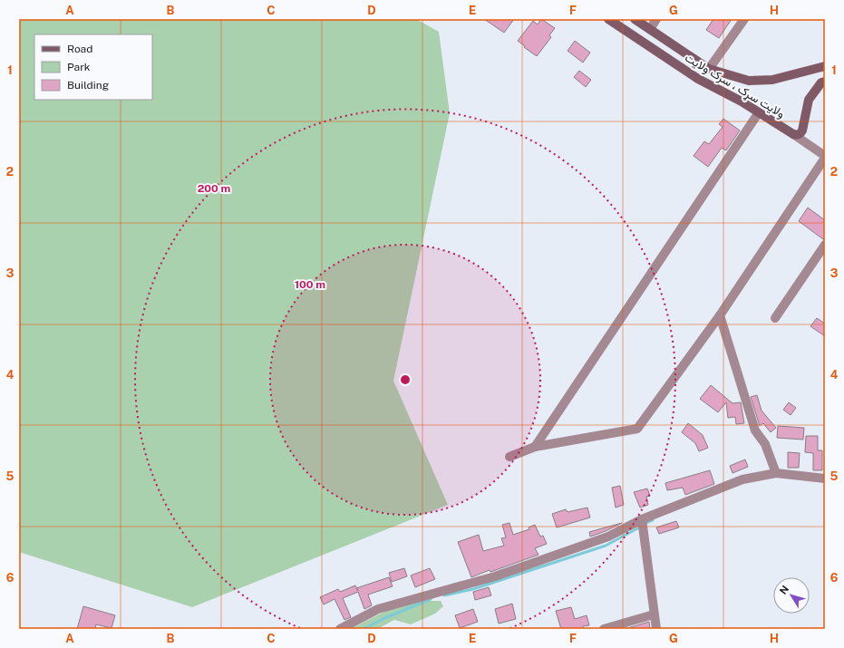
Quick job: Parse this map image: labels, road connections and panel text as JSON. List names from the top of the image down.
{
  "streets": {
    "main road": ["ولایت سړک ، سرک ولایت"]
  },
  "legend": ["Road", "Park", "Building"],
  "north": "top left",
  "grid": {
    "columns": [
      "A",
      "B",
      "C",
      "D",
      "E",
      "F",
      "G",
      "H"
    ],
    "rows": [
      "1",
      "2",
      "3",
      "4",
      "5",
      "6"
    ]
  },
  "rings": ["200 m", "100 m"]
}
